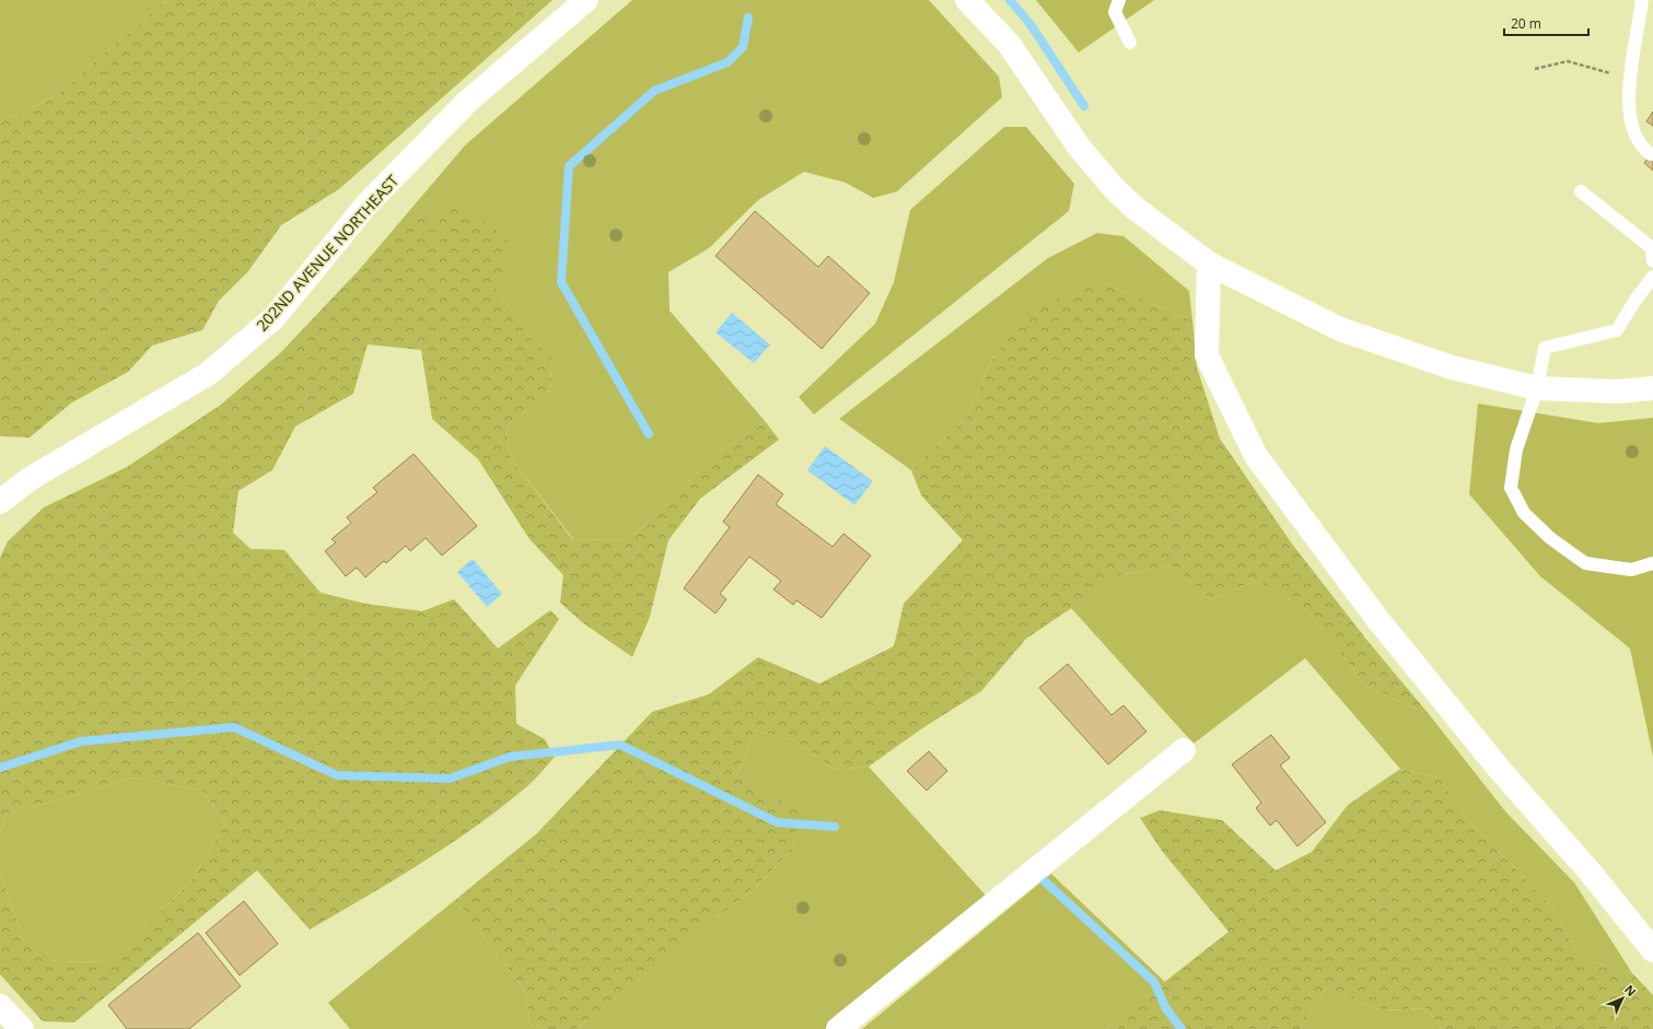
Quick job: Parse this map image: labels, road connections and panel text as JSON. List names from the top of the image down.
{
  "streets": {
    "street": ["202ND AVENUE NORTHEAST"]
  },
  "scale_bar": "20 m",
  "north": "top right"
}
